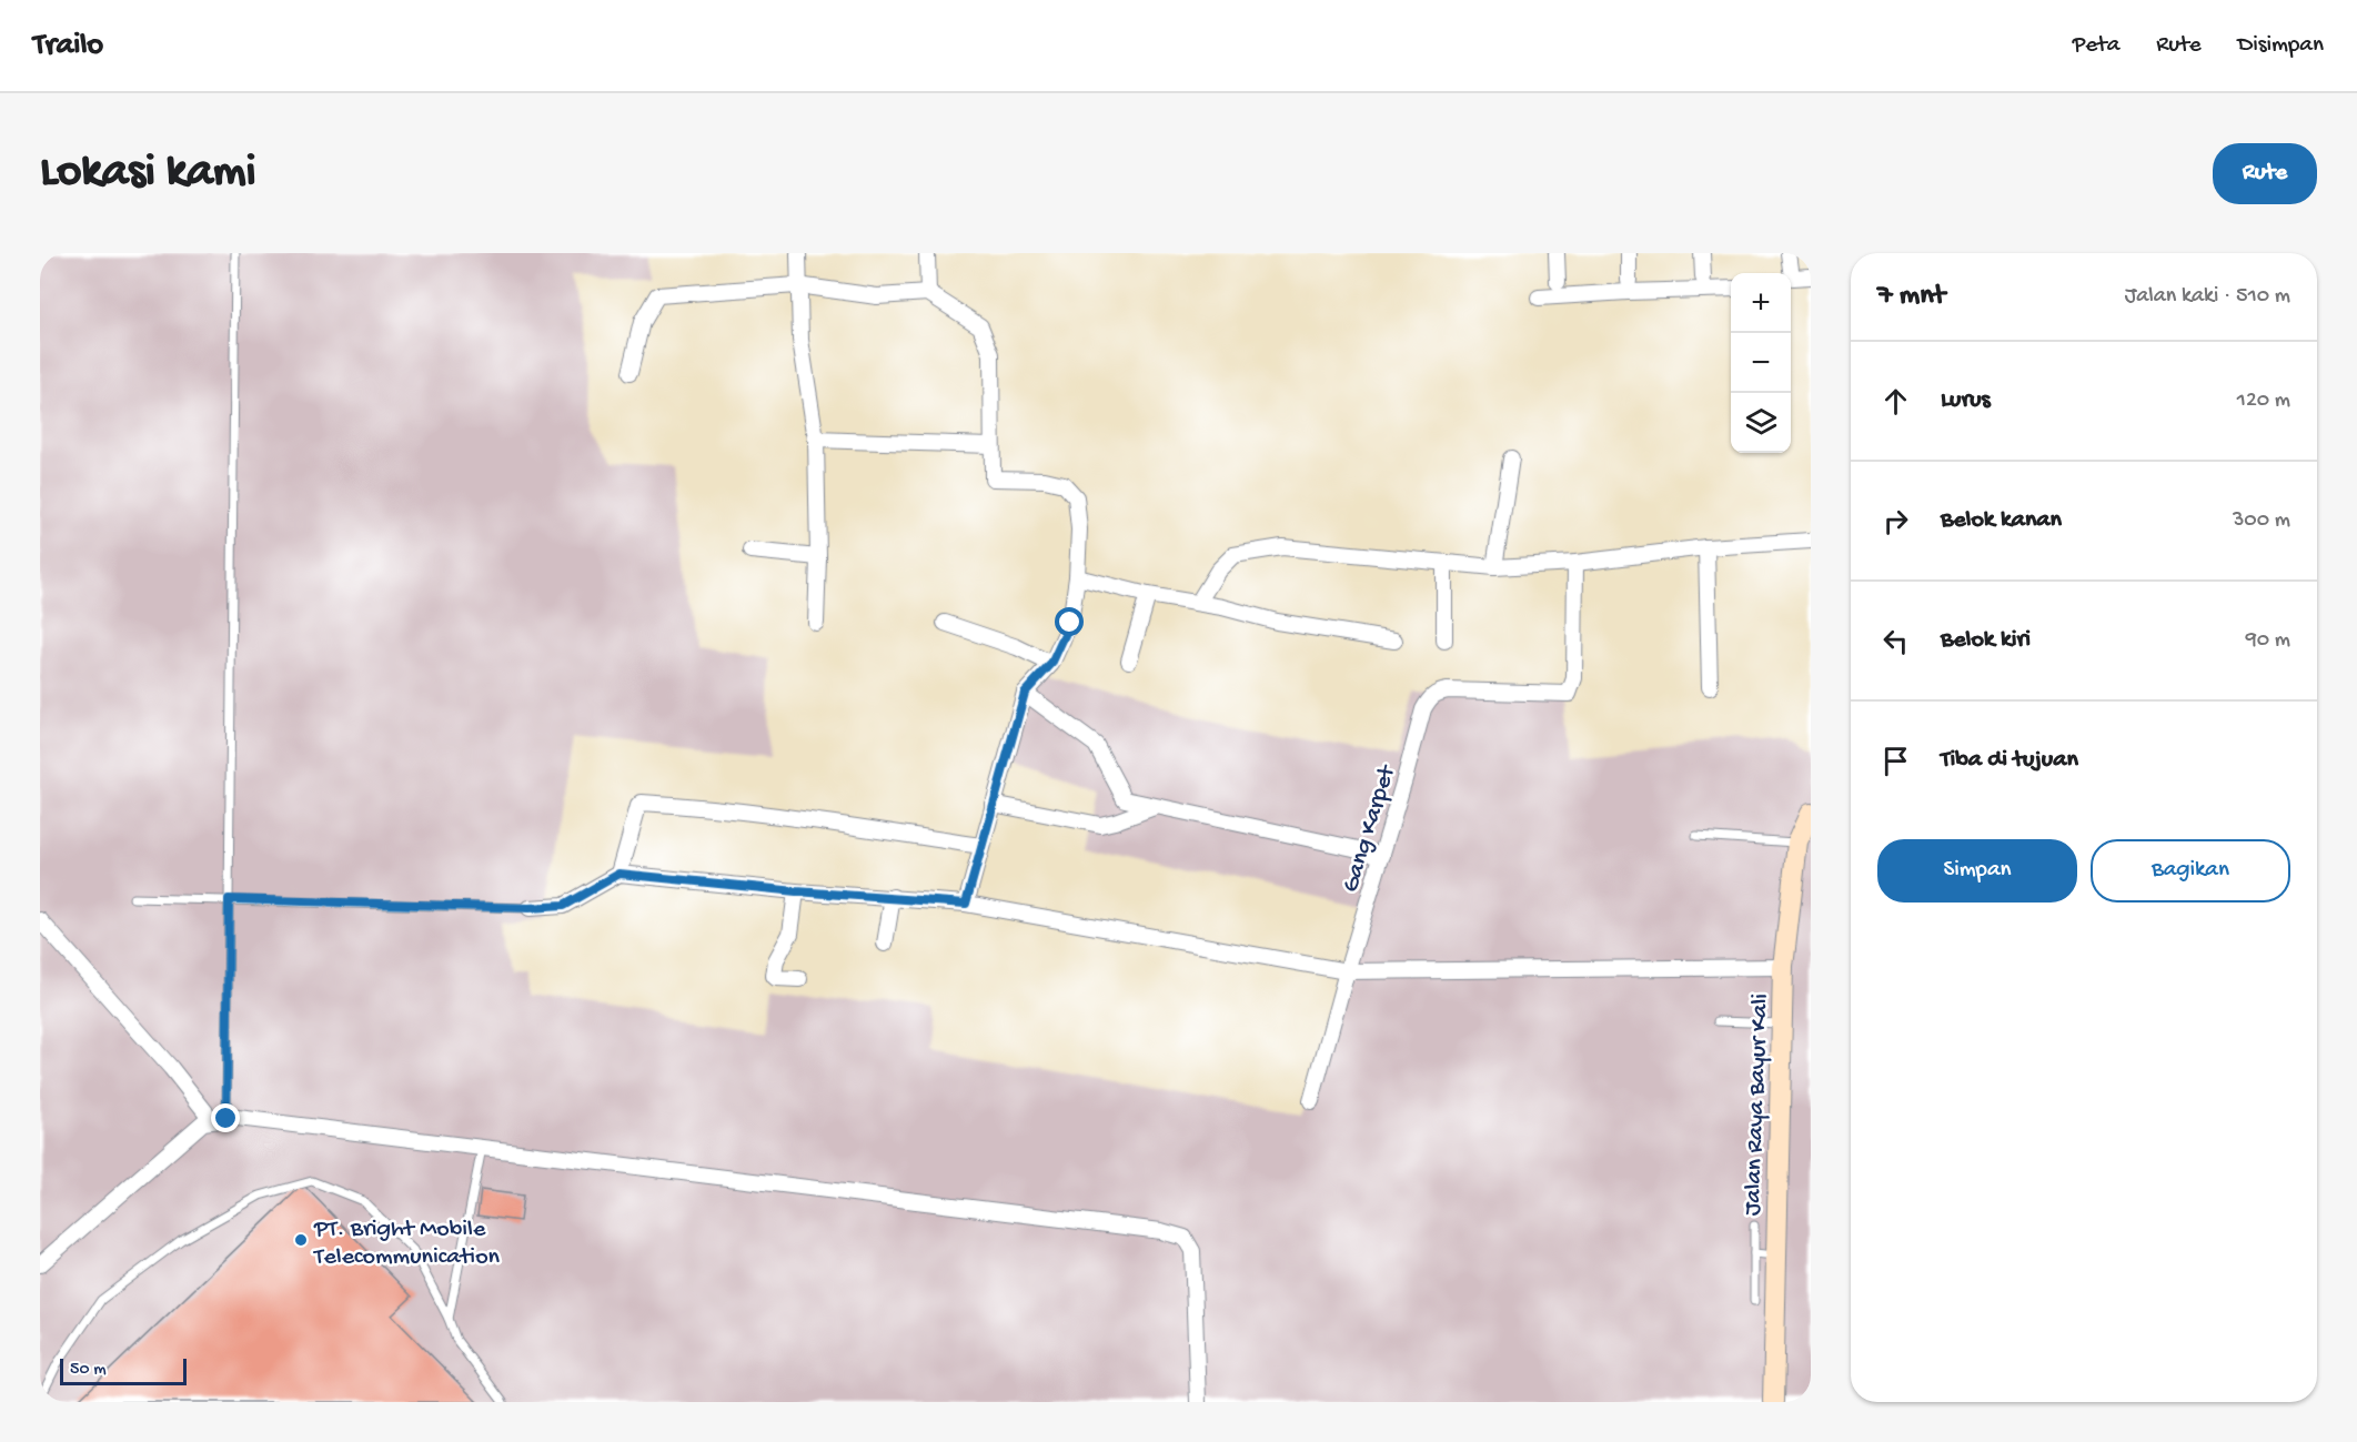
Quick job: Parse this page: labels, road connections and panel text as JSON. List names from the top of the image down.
{
  "streets": {
    "street": ["Gang Karpet", "Jalan Raya Bayur Kali"]
  },
  "places": ["PT. Bright Mobile Telecommunication"],
  "scale_bar": "50 m",
  "page": {
    "header": "Trailo",
    "nav": ["Peta", "Rute", "Disimpan"],
    "buttons": [
      "Rute",
      ["Simpan", "Bagikan"]
    ],
    "title": "Lokasi kami",
    "heading": ["7 mnt", "Jalan kaki · 510 m"],
    "map_buttons": ["+", "−"],
    "list": [
      ["Lurus", "120 m"],
      ["Belok kanan", "300 m"],
      ["Belok kiri", "90 m"],
      "Tiba di tujuan"
    ],
    "scale": "50 m"
  }
}
